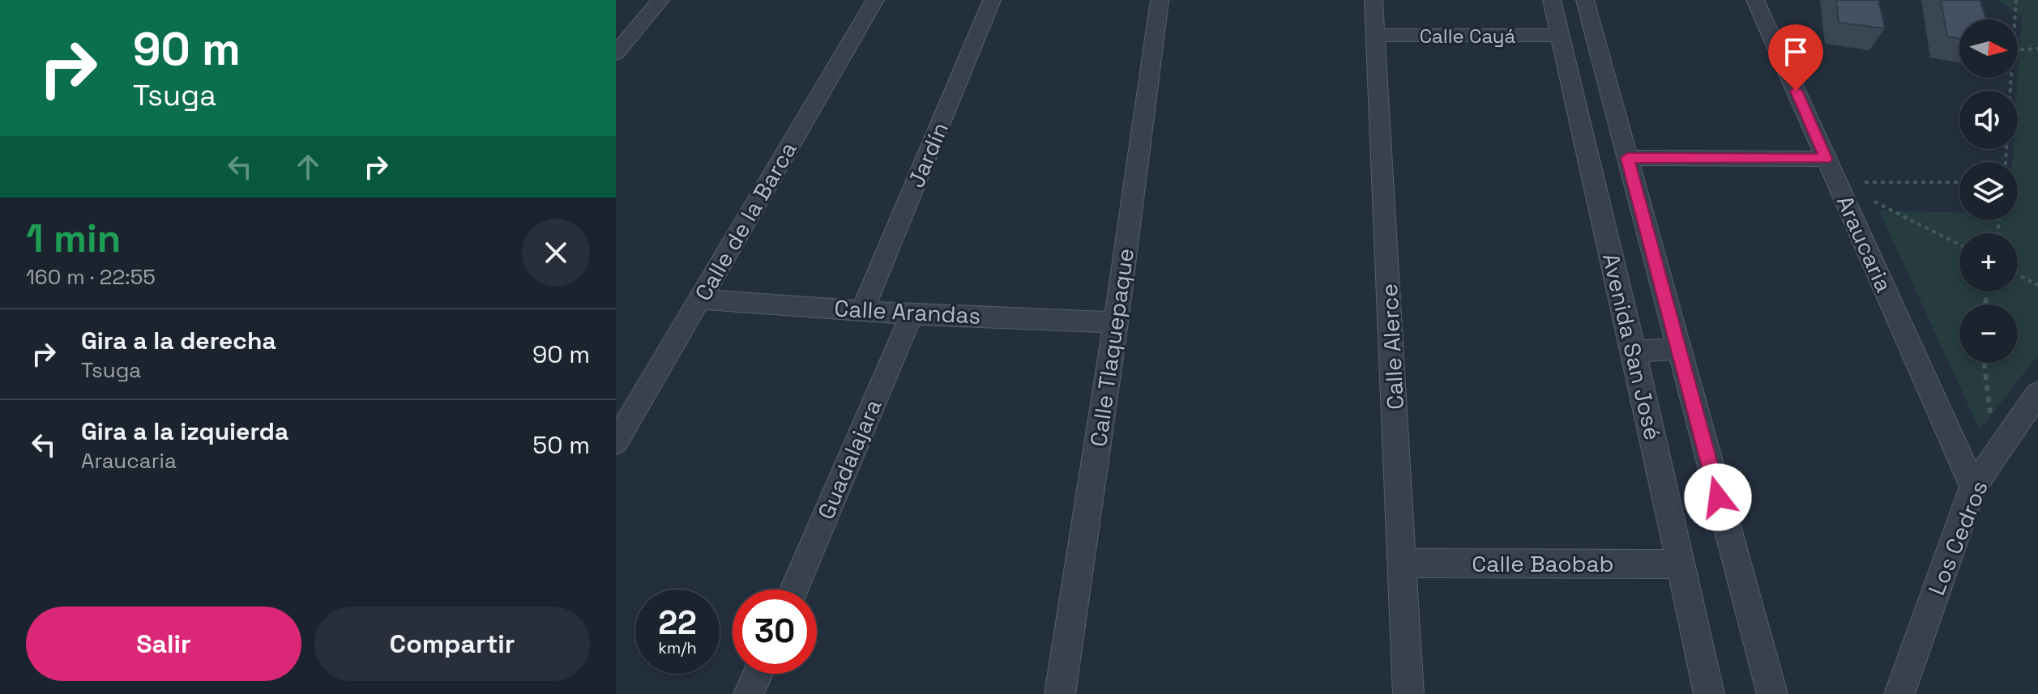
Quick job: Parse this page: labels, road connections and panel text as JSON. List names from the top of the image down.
{
  "streets": {
    "street": [
      "Calle Cayá",
      "Jardín",
      "Calle de la Barca",
      "Araucaria",
      "Calle Arandas",
      "Calle Alerce",
      "Avenida San José",
      "Calle Tlaquepaque",
      "Guadalajara",
      "Los Cedros",
      "Calle Baobab"
    ]
  },
  "crossings": [
    ["Calle Cayá", "Calle Alerce"],
    ["Calle Cayá", "Avenida San José"],
    ["Jardín", "Calle Arandas"],
    ["Calle de la Barca", "Calle Arandas"],
    ["Araucaria", "Los Cedros"],
    ["Calle Arandas", "Calle Tlaquepaque"],
    ["Calle Arandas", "Guadalajara"],
    ["Calle Alerce", "Calle Baobab"],
    ["Avenida San José", "Calle Baobab"]
  ],
  "north": "right",
  "page": {
    "turn": ["90 m", "Tsuga"],
    "map_buttons": ["+", "−"],
    "heading": ["1 min", "160 m · 22:55"],
    "list": [
      {
        "name": "Gira a la derecha",
        "note": "Tsuga",
        "value": "90 m"
      },
      {
        "name": "Gira a la izquierda",
        "note": "Araucaria",
        "value": "50 m"
      }
    ],
    "speed": "22 km/h",
    "limit": "30",
    "buttons": ["Salir", "Compartir"]
  }
}
